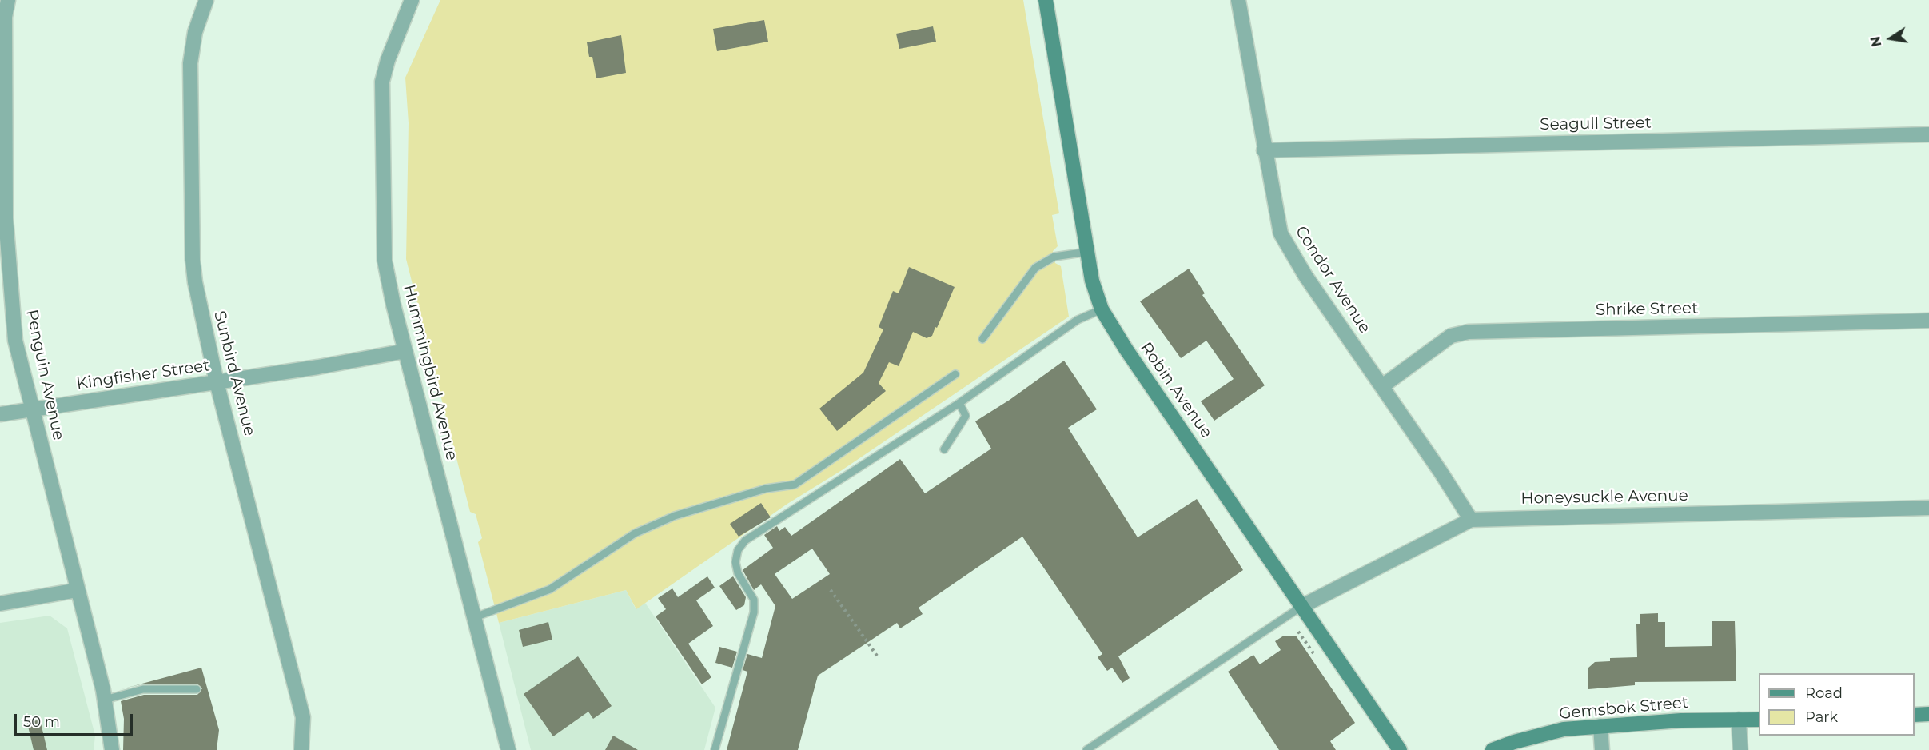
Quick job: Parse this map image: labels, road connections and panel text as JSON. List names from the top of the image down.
{
  "streets": {
    "street": [
      "Seagull Street",
      "Condor Avenue",
      "Shrike Street",
      "Hummingbird Avenue",
      "Sunbird Avenue",
      "Penguin Avenue",
      "Kingfisher Street",
      "Robin Avenue",
      "Honeysuckle Avenue",
      "Gemsbok Street"
    ]
  },
  "crossings": [
    ["Seagull Street", "Condor Avenue"],
    ["Condor Avenue", "Shrike Street"],
    ["Condor Avenue", "Honeysuckle Avenue"],
    ["Hummingbird Avenue", "Kingfisher Street"],
    ["Sunbird Avenue", "Kingfisher Street"],
    ["Penguin Avenue", "Kingfisher Street"],
    ["Robin Avenue", "Honeysuckle Avenue"]
  ],
  "legend": ["Road", "Park"],
  "scale_bar": "50 m",
  "north": "left"
}
